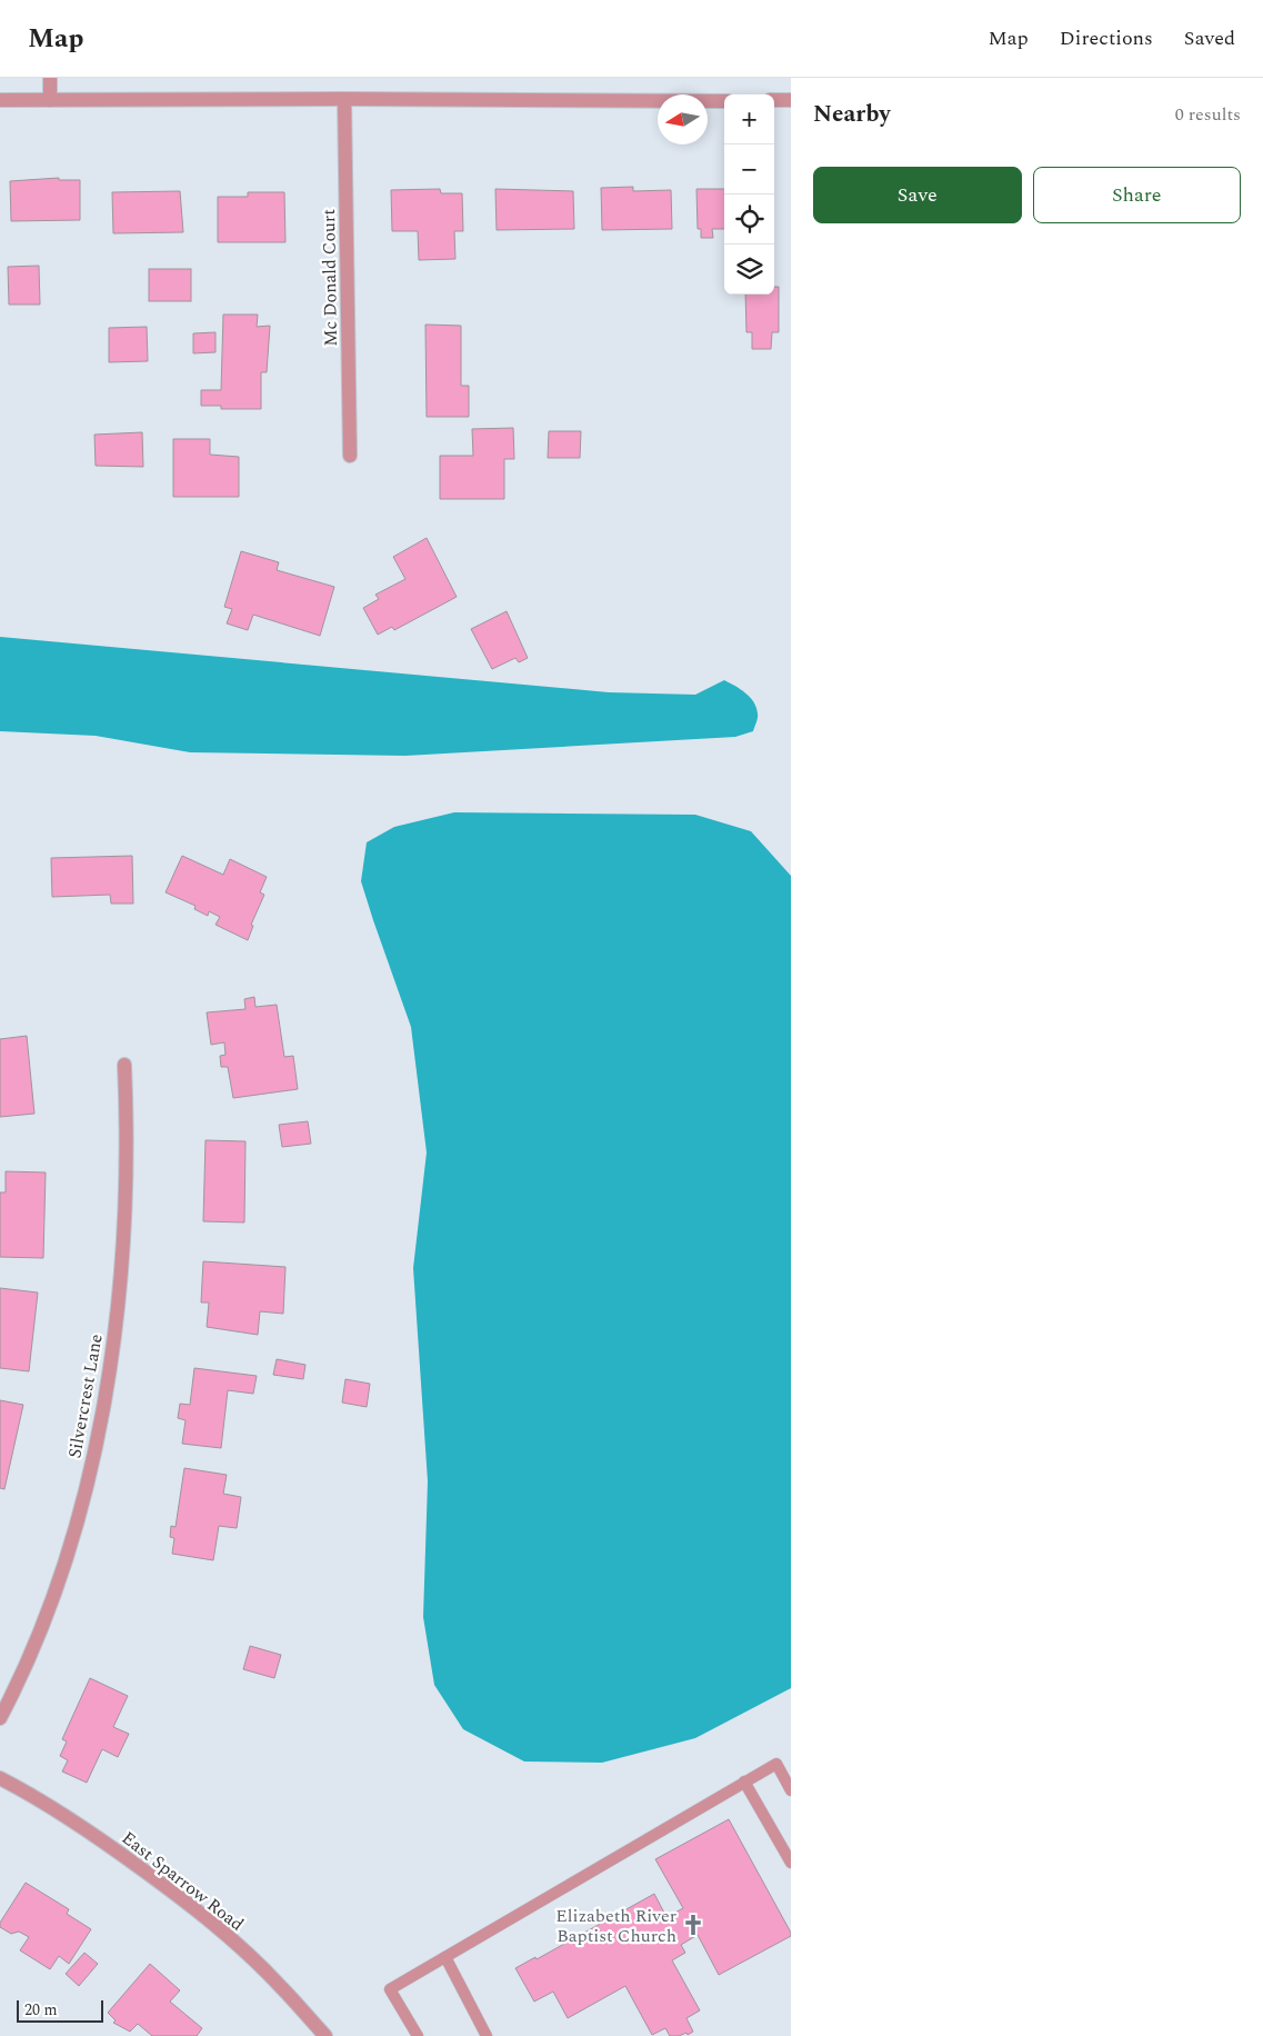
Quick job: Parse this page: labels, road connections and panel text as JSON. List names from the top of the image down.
{
  "streets": {
    "street": ["Mc Donald Court", "Silvercrest Lane", "East Sparrow Road"]
  },
  "places": {
    "church": ["Elizabeth River Baptist Church"]
  },
  "scale_bar": "20 m",
  "north": "left",
  "page": {
    "header": "Map",
    "nav": ["Map", "Directions", "Saved"],
    "heading": ["Nearby", "0 results"],
    "map_buttons": ["+", "−"],
    "buttons": ["Save", "Share"],
    "scale": "20 m"
  }
}
